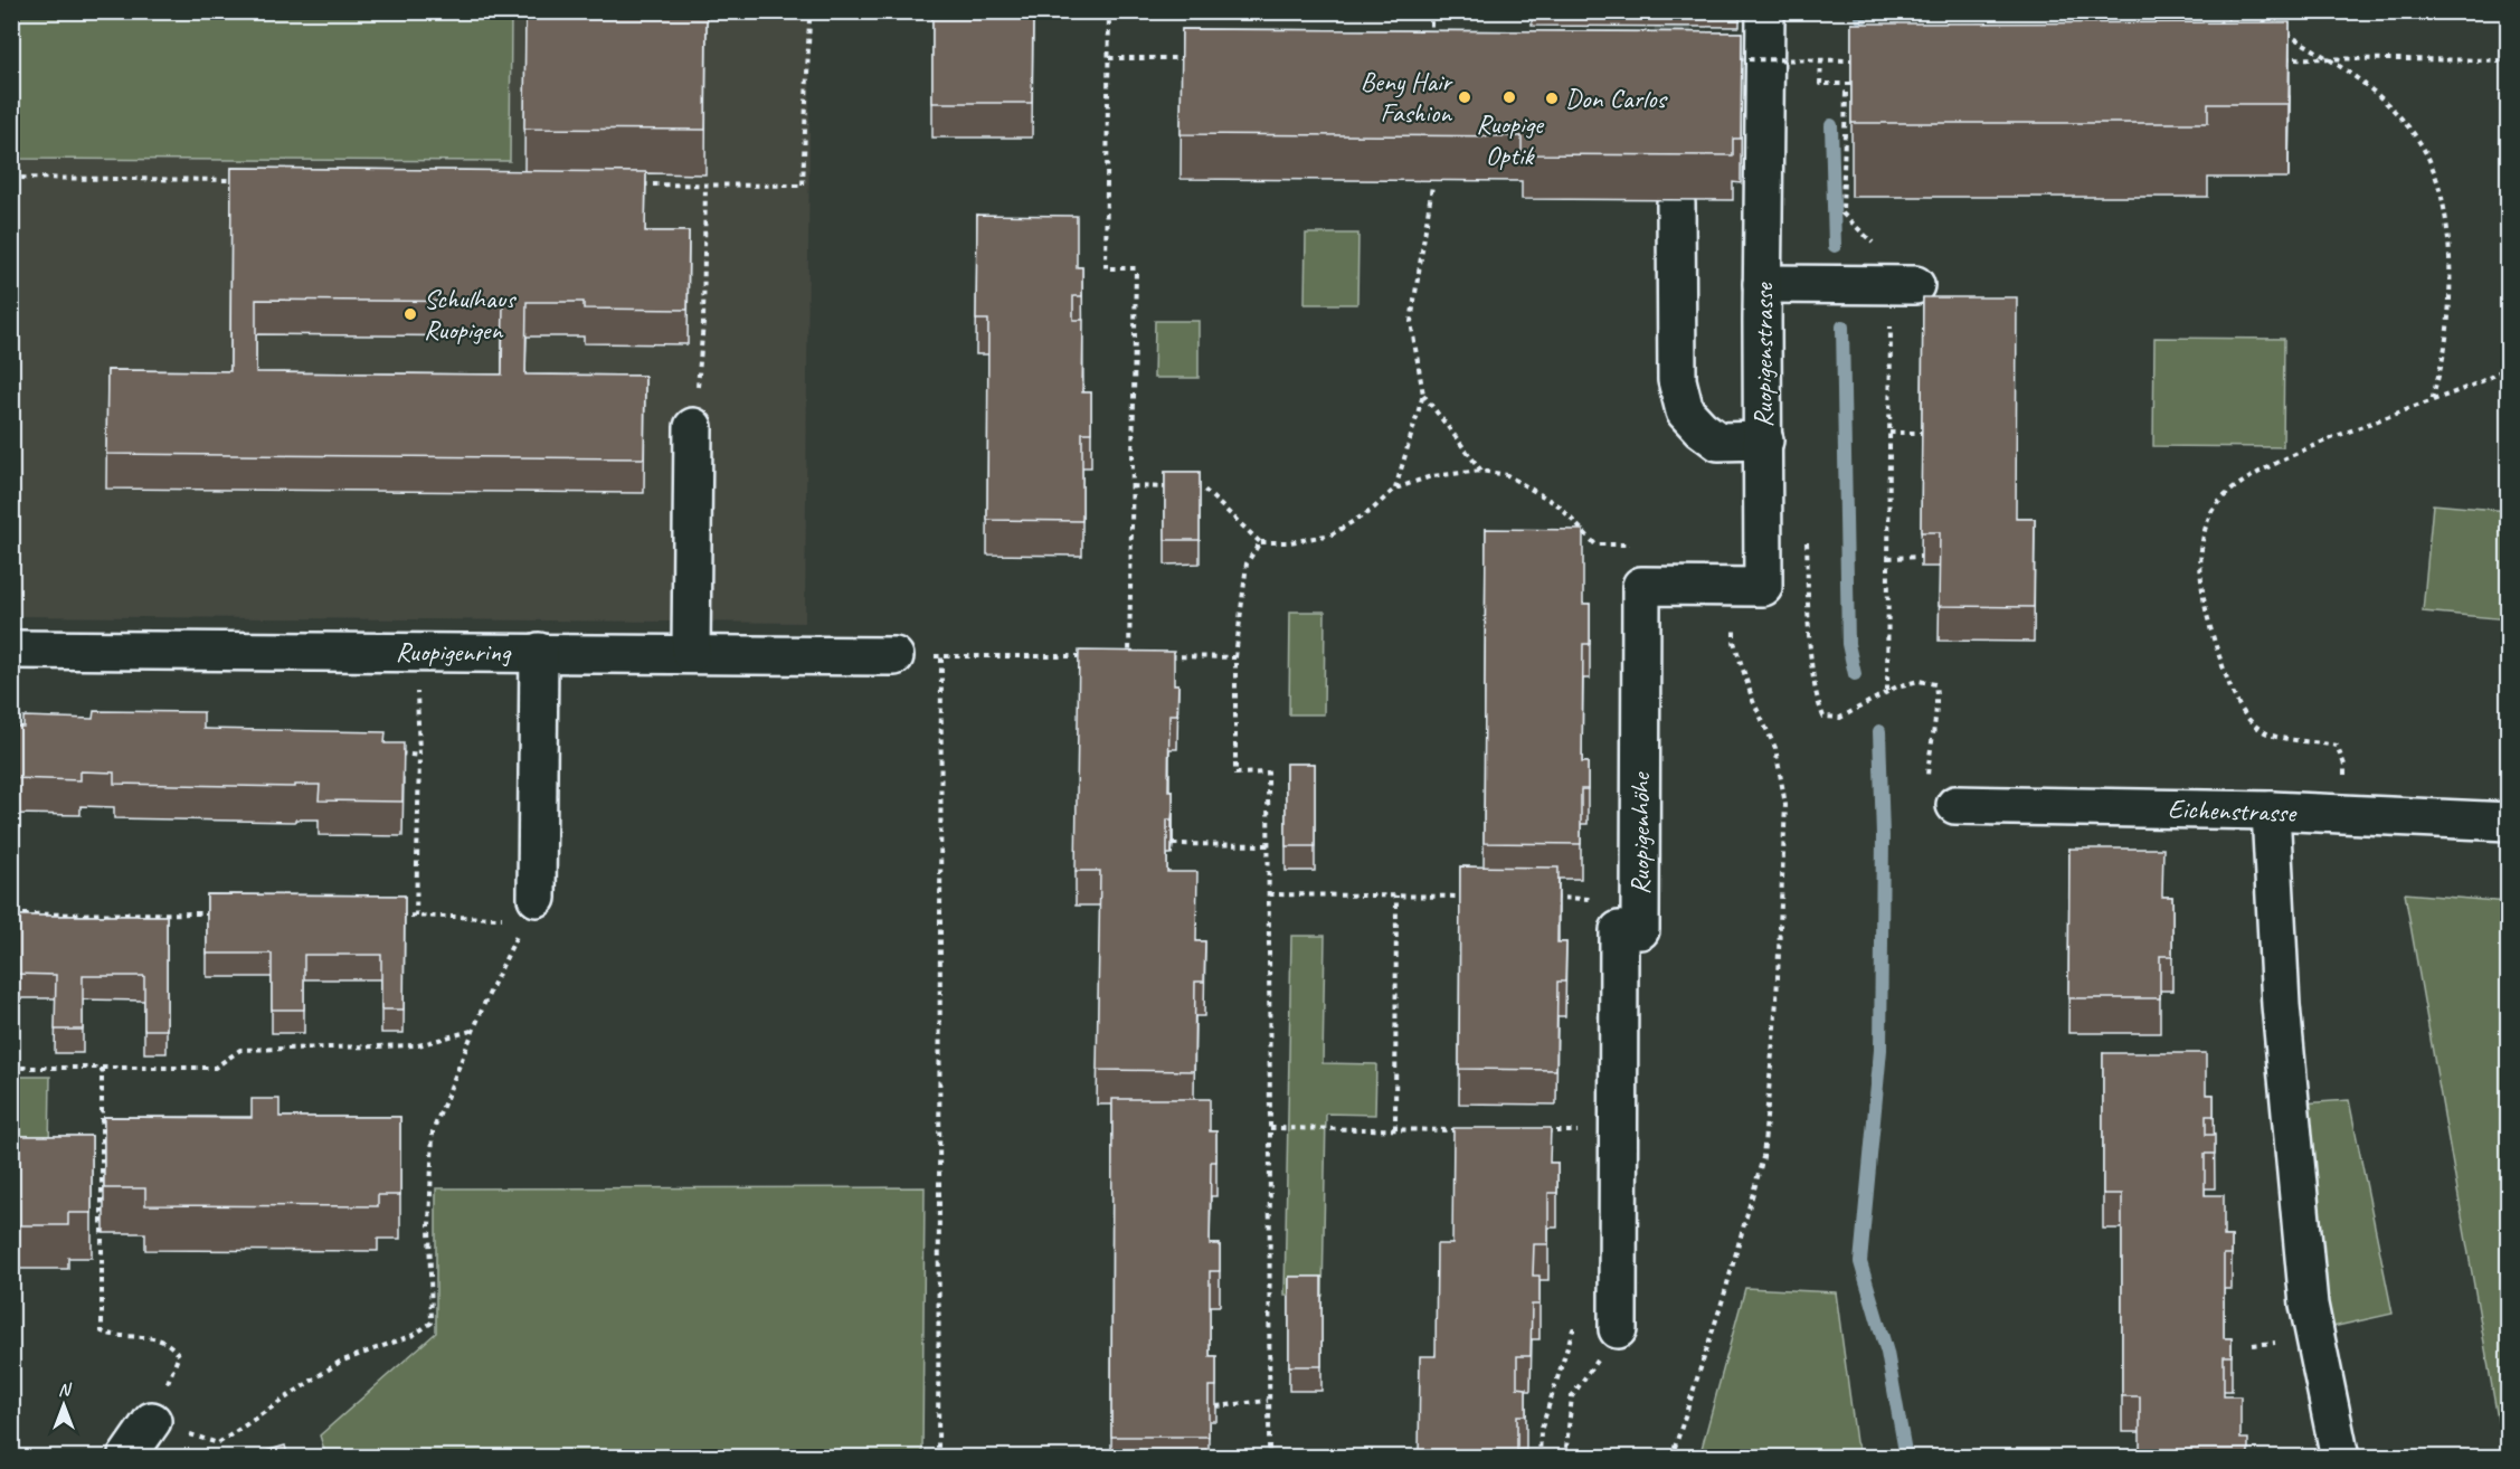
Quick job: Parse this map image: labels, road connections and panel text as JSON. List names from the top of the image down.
{
  "streets": {
    "street": [
      "Ruopigenstrasse",
      "Ruopigenring",
      "Eichenstrasse",
      "Ruopigenhöhe"
    ]
  },
  "places": [
    "Beny Hair Fashion",
    "Ruopige Optik",
    "Don Carlos",
    "Schulhaus Ruopigen"
  ],
  "north": "top"
}
